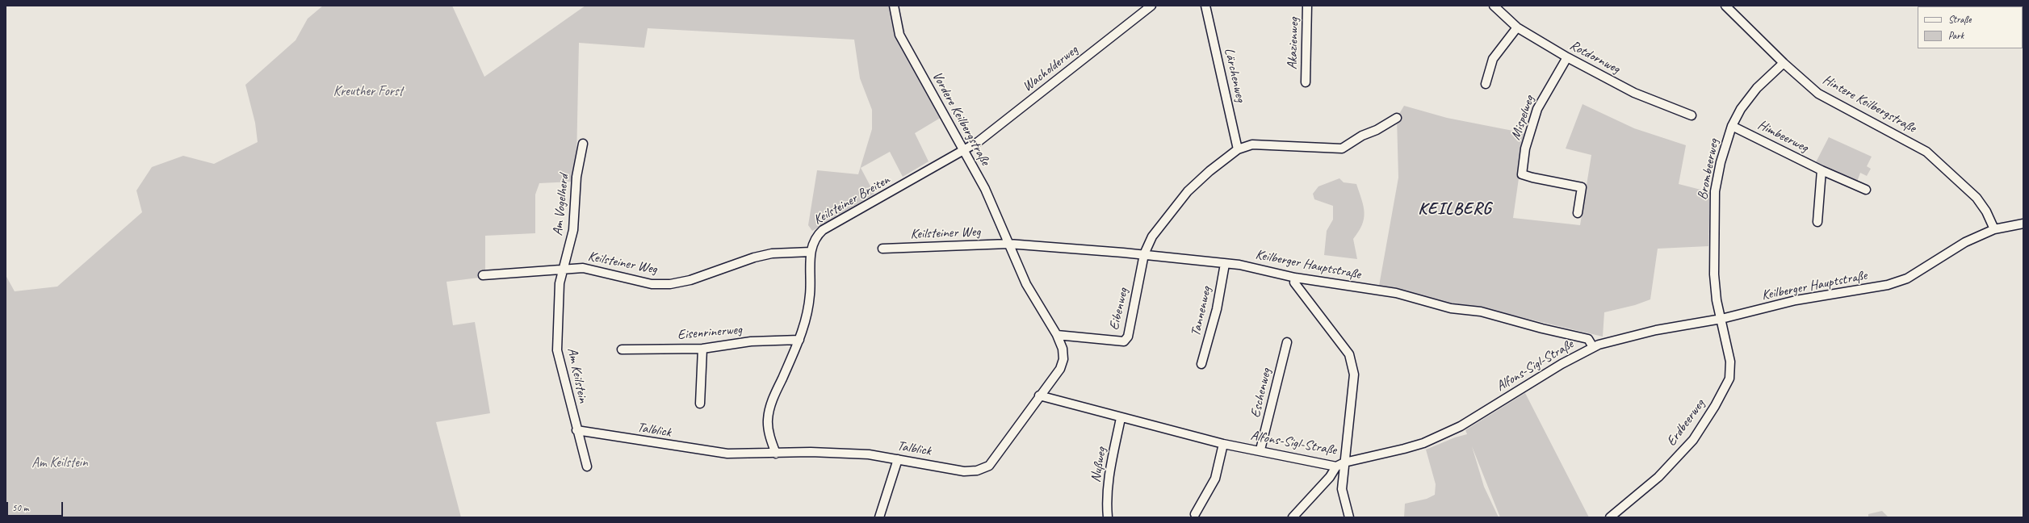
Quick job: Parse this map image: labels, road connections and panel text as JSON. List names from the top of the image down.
{
  "streets": {
    "street": [
      "Akazienweg",
      "Rotdornweg",
      "Wacholderweg",
      "Lärchenweg",
      "Hintere Keilbergstraße",
      "Mispelweg",
      "Vordere Keilbergstraße",
      "Himbeerweg",
      "Brombeerweg",
      "Keilsteiner Breiten",
      "Am Vogelherd",
      "Keilsteiner Weg",
      "Keilberger Hauptstraße",
      "Eibenweg",
      "Tannenweg",
      "Eisenrinerweg",
      "Alfons-Sigl-Straße",
      "Am Keilstein",
      "Eschenweg",
      "Erdbeerweg",
      "Talblick",
      "Nußweg"
    ]
  },
  "crossings": [
    ["Rotdornweg", "Mispelweg"],
    ["Wacholderweg", "Vordere Keilbergstraße"],
    ["Wacholderweg", "Keilsteiner Breiten"],
    ["Hintere Keilbergstraße", "Brombeerweg"],
    ["Hintere Keilbergstraße", "Keilberger Hauptstraße"],
    ["Vordere Keilbergstraße", "Keilsteiner Breiten"],
    ["Vordere Keilbergstraße", "Keilsteiner Weg"],
    ["Vordere Keilbergstraße", "Keilberger Hauptstraße"],
    ["Vordere Keilbergstraße", "Talblick"],
    ["Himbeerweg", "Brombeerweg"],
    ["Brombeerweg", "Keilberger Hauptstraße"],
    ["Brombeerweg", "Erdbeerweg"],
    ["Keilsteiner Breiten", "Keilsteiner Weg"],
    ["Keilsteiner Breiten", "Eisenrinerweg"],
    ["Keilsteiner Breiten", "Talblick"],
    ["Am Vogelherd", "Keilsteiner Weg"],
    ["Am Vogelherd", "Am Keilstein"],
    ["Keilsteiner Weg", "Keilberger Hauptstraße"],
    ["Keilsteiner Weg", "Am Keilstein"],
    ["Keilsteiner Weg", "Talblick"],
    ["Keilberger Hauptstraße", "Eibenweg"],
    ["Keilberger Hauptstraße", "Tannenweg"],
    ["Keilberger Hauptstraße", "Alfons-Sigl-Straße"],
    ["Keilberger Hauptstraße", "Erdbeerweg"],
    ["Keilberger Hauptstraße", "Talblick"],
    ["Eibenweg", "Talblick"],
    ["Alfons-Sigl-Straße", "Eschenweg"],
    ["Alfons-Sigl-Straße", "Talblick"],
    ["Alfons-Sigl-Straße", "Nußweg"],
    ["Am Keilstein", "Talblick"]
  ],
  "districts": ["KEILBERG"],
  "parks": ["Kreuther Forst", "Am Keilstein"],
  "legend": ["Straße", "Park"],
  "scale_bar": "50 m"
}
